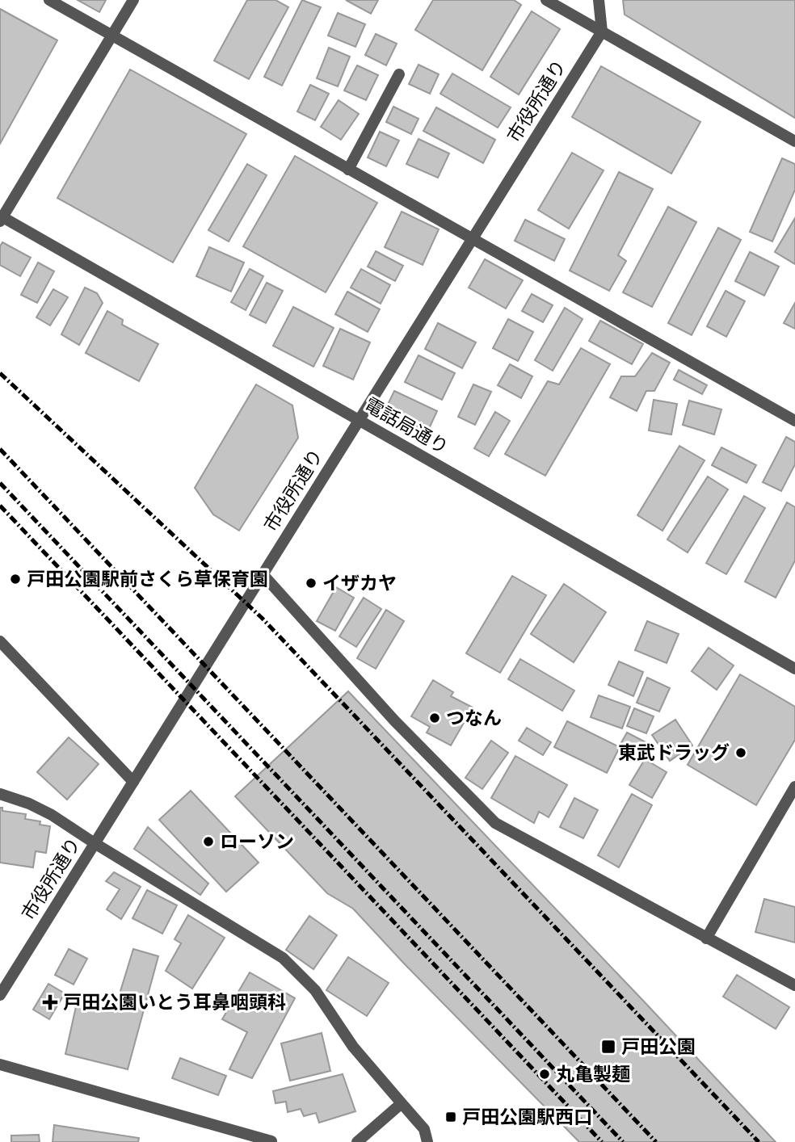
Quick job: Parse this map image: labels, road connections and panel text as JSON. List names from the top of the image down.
{
  "streets": {
    "street": ["市役所通り", "電話局通り"]
  },
  "crossings": [
    ["市役所通り", "電話局通り"]
  ],
  "places": {
    "other": [
      "戸田公園駅前さくら草保育園",
      "イザカヤ",
      "つなん",
      "東武ドラッグ",
      "ローソン",
      "丸亀製麺"
    ],
    "health": ["戸田公園いとう耳鼻咽頭科"],
    "transit": ["戸田公園", "戸田公園駅西口"]
  }
}
